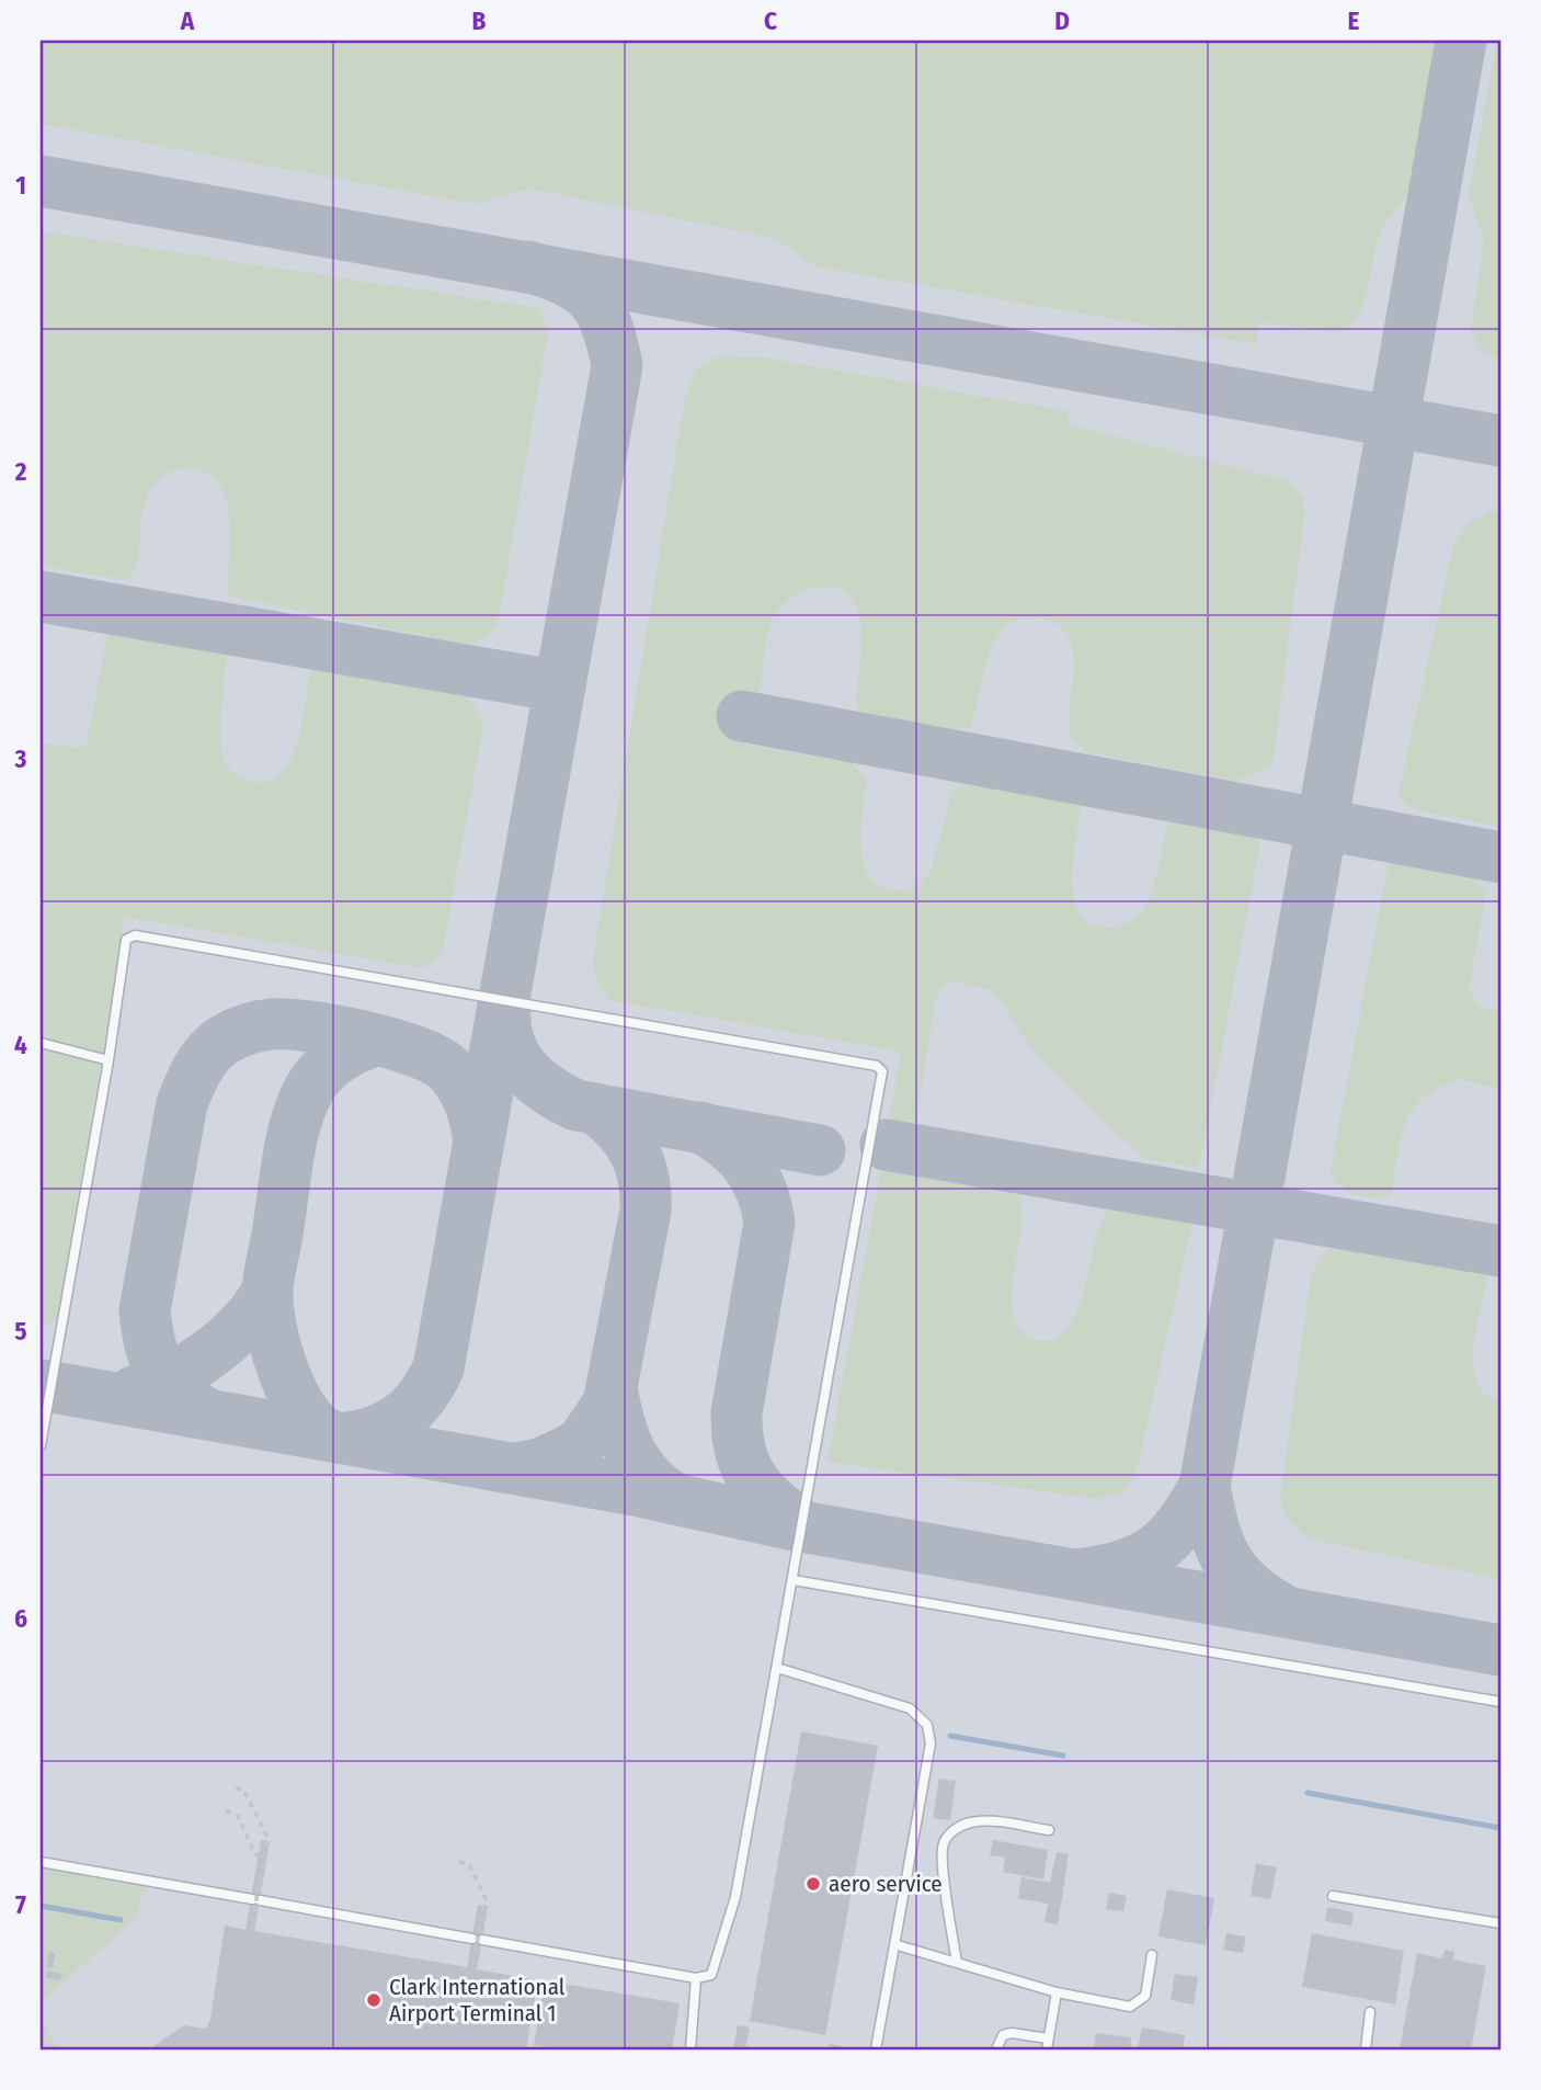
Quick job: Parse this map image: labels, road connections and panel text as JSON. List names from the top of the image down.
{
  "places": ["aero service", "Clark International Airport Terminal 1"],
  "grid": {
    "columns": [
      "A",
      "B",
      "C",
      "D",
      "E"
    ],
    "rows": [
      "1",
      "2",
      "3",
      "4",
      "5",
      "6",
      "7"
    ]
  }
}
